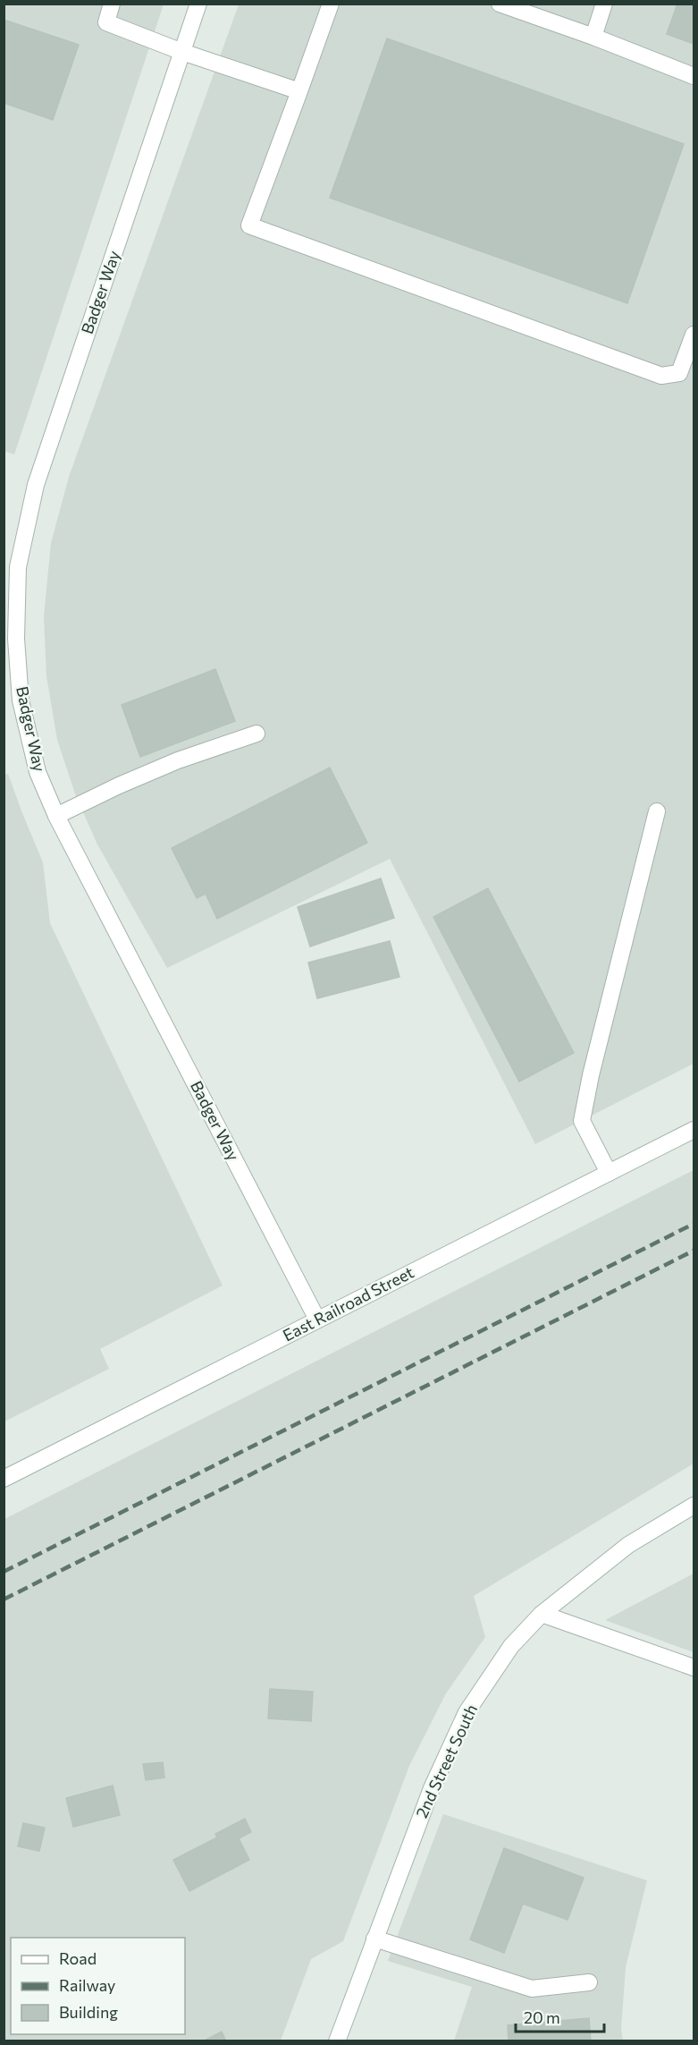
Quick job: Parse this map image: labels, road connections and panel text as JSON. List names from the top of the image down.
{
  "streets": {
    "street": ["Badger Way", "East Railroad Street", "2nd Street South"]
  },
  "crossings": [
    ["Badger Way", "East Railroad Street"]
  ],
  "legend": ["Road", "Railway", "Building"],
  "scale_bar": "20 m"
}
